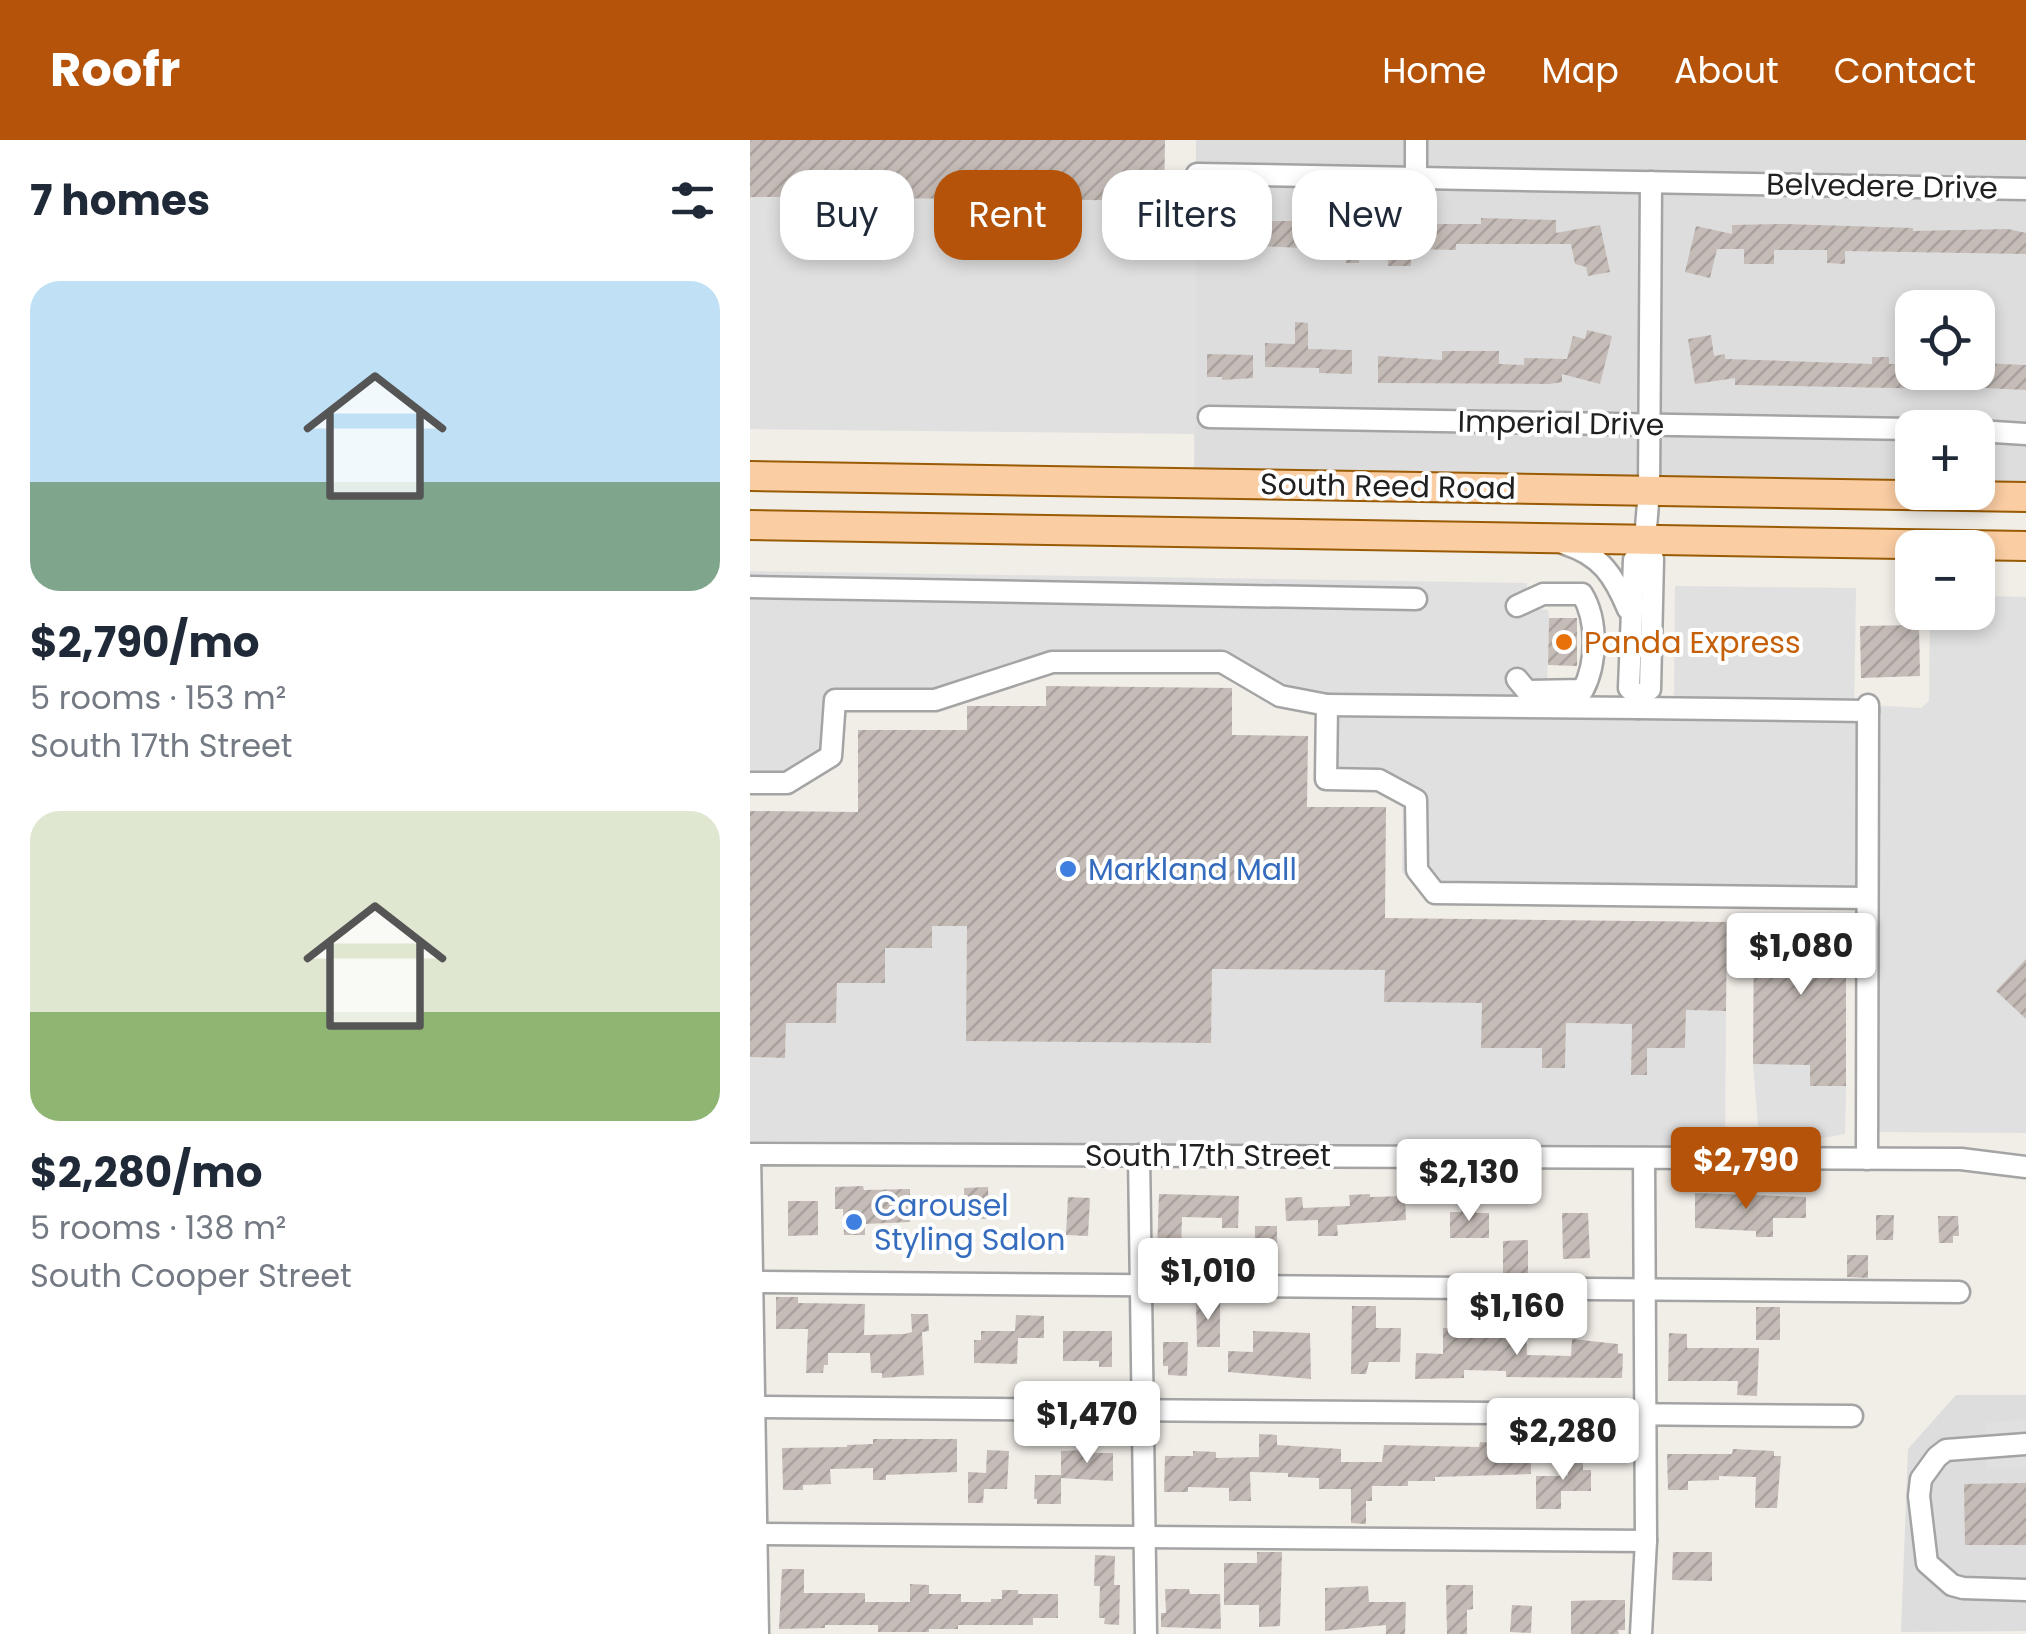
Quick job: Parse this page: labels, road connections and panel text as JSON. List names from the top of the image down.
{
  "streets": {
    "main road": ["South Reed Road"],
    "street": ["Belvedere Drive", "Imperial Drive", "South 17th Street"]
  },
  "places": ["Panda Express", "Markland Mall", "Carousel Styling Salon"],
  "page": {
    "header": "Roofr",
    "nav": [
      "Home",
      "Map",
      "About",
      "Contact"
    ],
    "heading": "7 homes",
    "chip": [
      "Buy",
      "Rent",
      "Filters",
      "New"
    ],
    "list": [
      {
        "name": "$2,790/mo",
        "note": "5 rooms · 153 m² · South 17th Street"
      },
      {
        "name": "$2,280/mo",
        "note": "5 rooms · 138 m² · South Cooper Street"
      }
    ],
    "map_buttons": ["+", "−"],
    "price": [
      "$1,080",
      "$2,790",
      "$2,130",
      "$1,010",
      "$1,160",
      "$1,470",
      "$2,280"
    ]
  }
}
